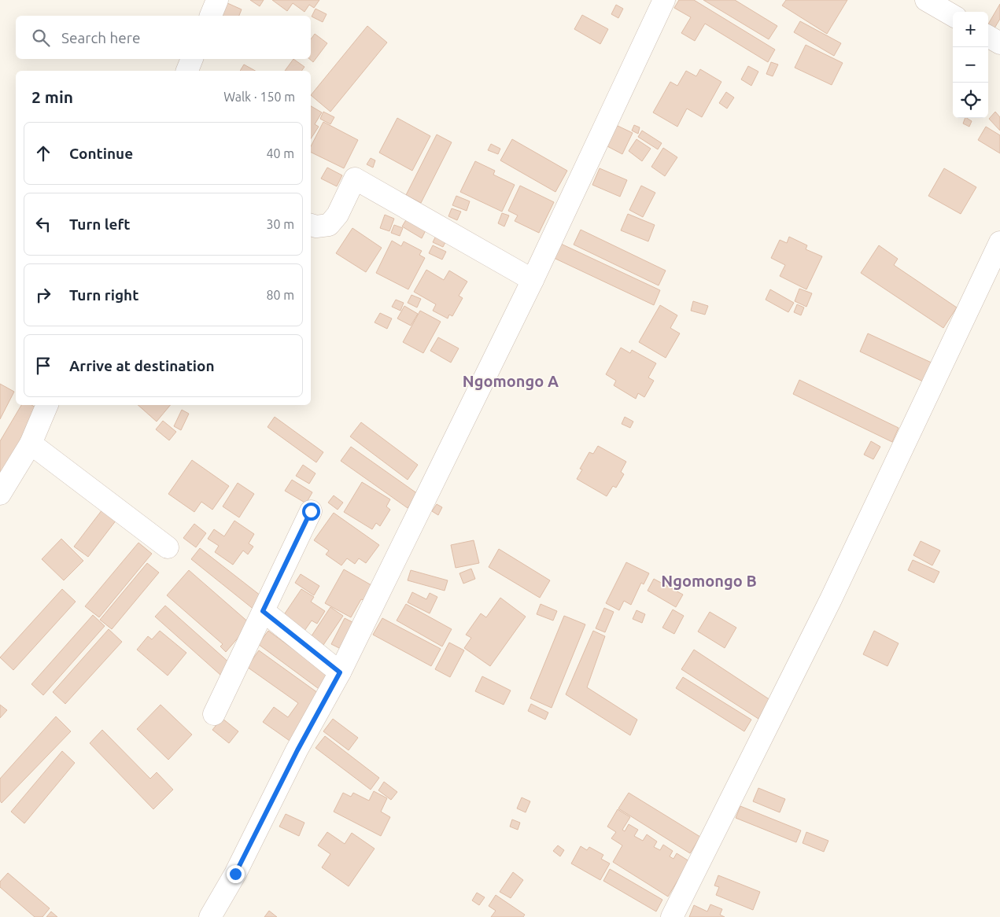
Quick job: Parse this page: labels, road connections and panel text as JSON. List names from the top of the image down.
{
  "districts": ["Ngomongo A", "Ngomongo B"],
  "page": {
    "map_buttons": ["+", "−"],
    "search": "Search here",
    "heading": ["2 min", "Walk · 150 m"],
    "list": [
      ["Continue", "40 m"],
      ["Turn left", "30 m"],
      ["Turn right", "80 m"],
      "Arrive at destination"
    ]
  }
}
